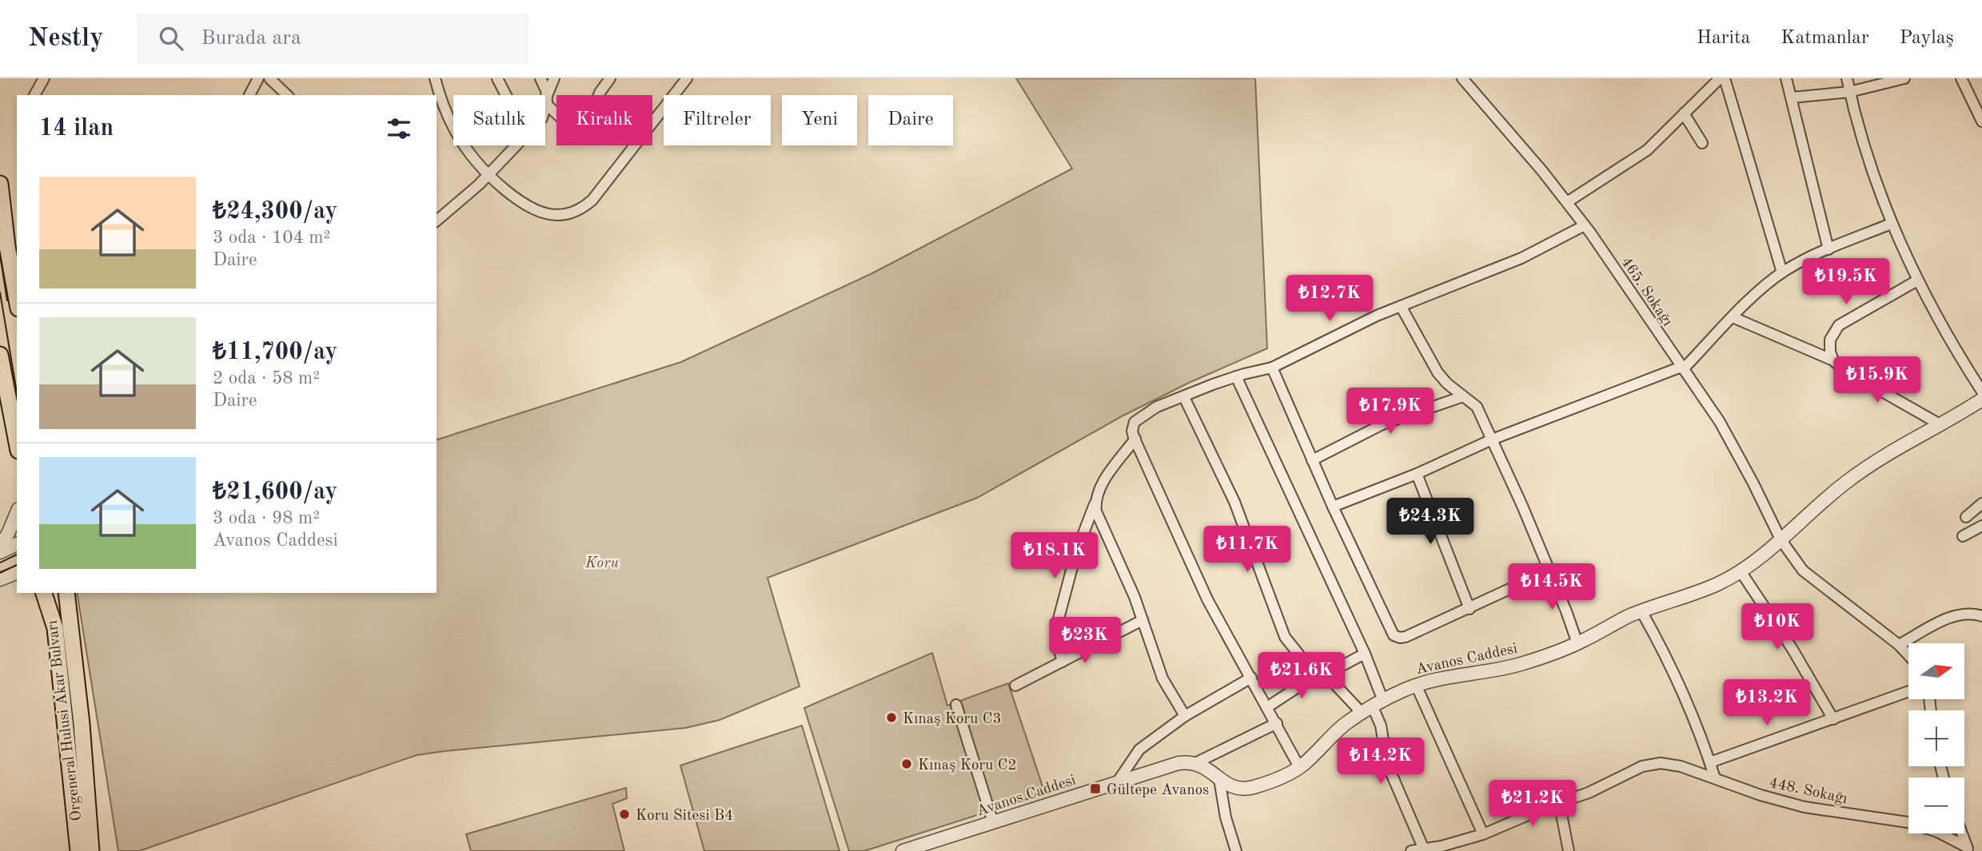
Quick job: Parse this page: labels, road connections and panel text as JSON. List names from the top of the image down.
{
  "streets": {
    "main road": ["Orgeneral Hulusi Akar Bulvarı"],
    "street": ["465. Sokağı", "Avanos Caddesi", "448. Sokağı"]
  },
  "crossings": [
    ["465. Sokağı", "Avanos Caddesi"]
  ],
  "parks": ["Koru"],
  "places": {
    "other": ["Kınaş Koru C3", "Kınaş Koru C2", "Koru Sitesi B4"],
    "transit": ["Gültepe Avanos"]
  },
  "north": "right",
  "page": {
    "header": "Nestly",
    "search": "Burada ara",
    "nav": ["Harita", "Katmanlar", "Paylaş"],
    "chip": [
      "Satılık",
      "Kiralık",
      "Filtreler",
      "Yeni",
      "Daire"
    ],
    "heading": "14 ilan",
    "list": [
      {
        "name": "₺24,300/ay",
        "note": "3 oda · 104 m² · Daire"
      },
      {
        "name": "₺11,700/ay",
        "note": "2 oda · 58 m² · Daire"
      },
      {
        "name": "₺21,600/ay",
        "note": "3 oda · 98 m² · Avanos Caddesi"
      }
    ],
    "price": [
      "₺19.5K",
      "₺12.7K",
      "₺15.9K",
      "₺17.9K",
      "₺24.3K",
      "₺11.7K",
      "₺18.1K",
      "₺14.5K",
      "₺10K",
      "₺23K",
      "₺21.6K",
      "₺13.2K",
      "₺14.2K",
      "₺21.2K"
    ],
    "map_buttons": ["+", "−"]
  }
}
